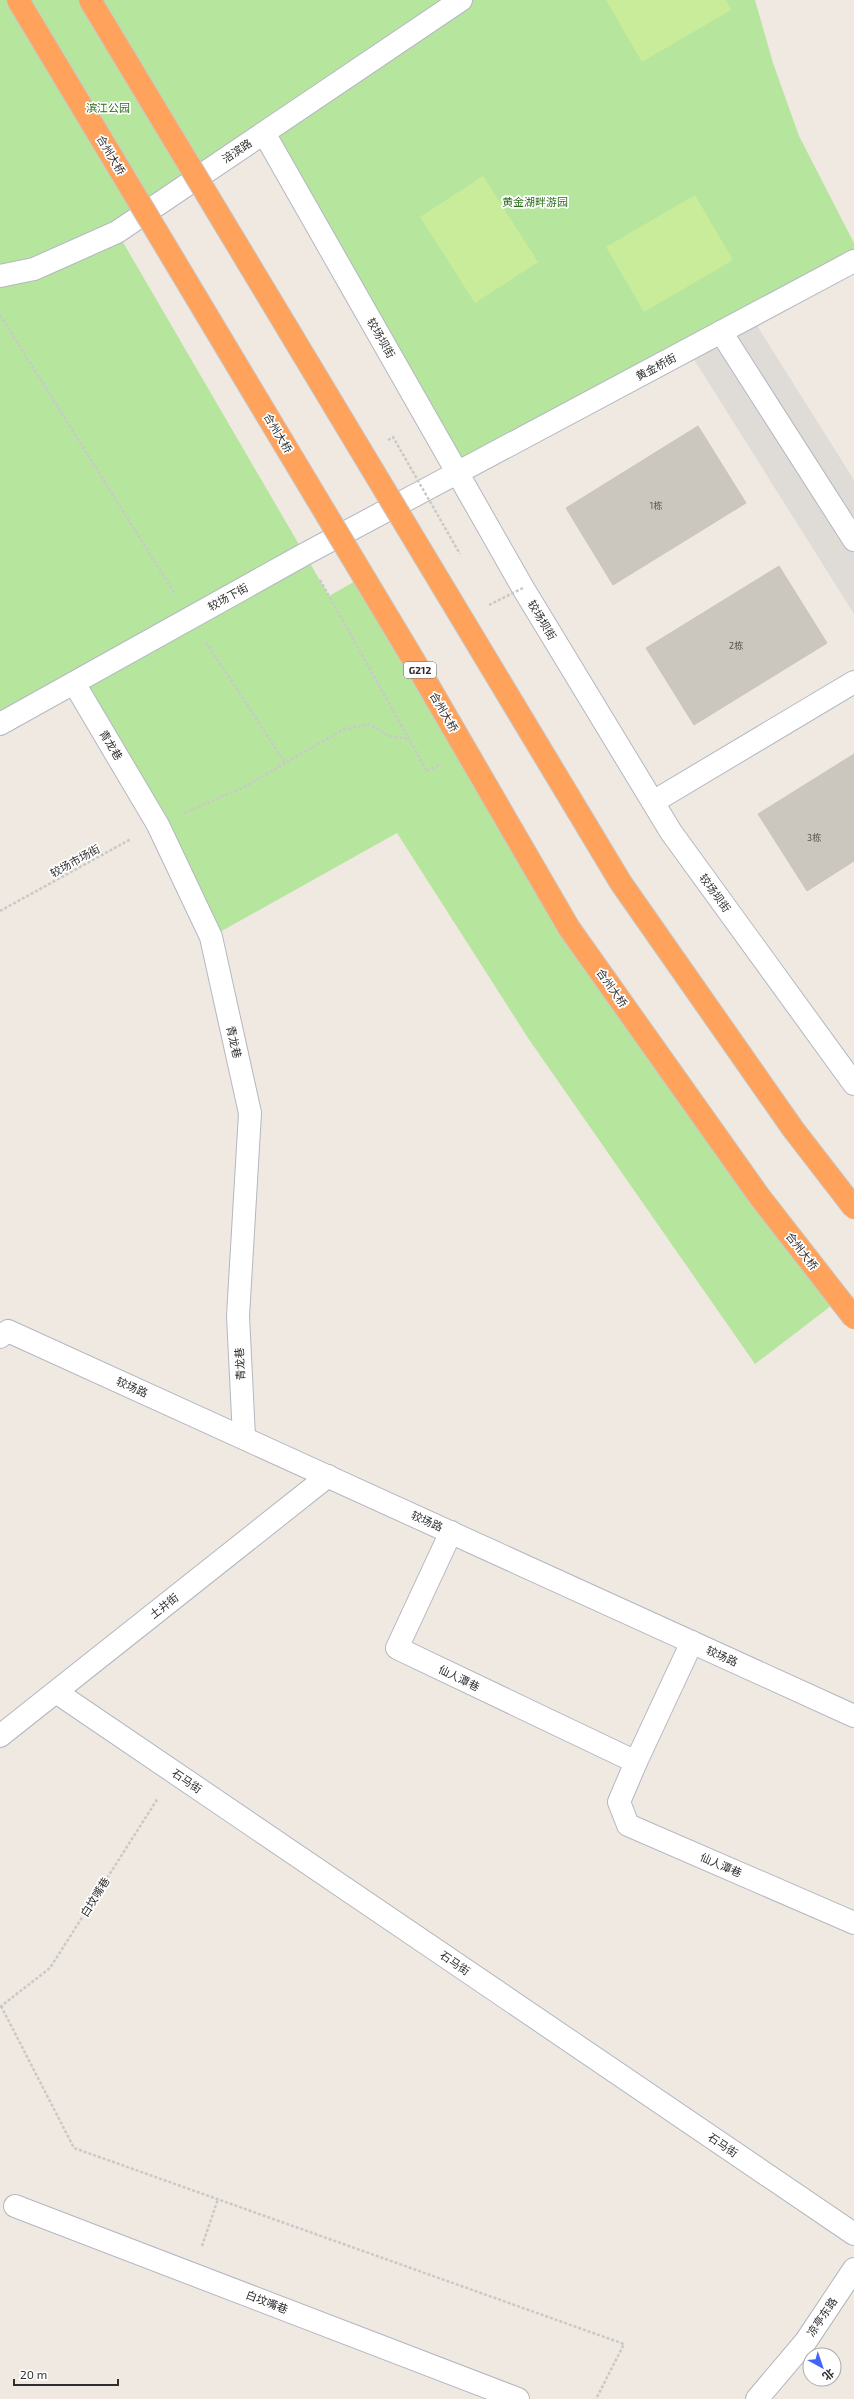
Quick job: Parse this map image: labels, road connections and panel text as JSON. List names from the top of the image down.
{
  "streets": {
    "highway": ["合州大桥", "G212"],
    "street": [
      "涪滨路",
      "较场坝街",
      "黄金桥街",
      "较场下街",
      "青龙巷",
      "较场路",
      "土井街",
      "仙人潭巷",
      "石马街",
      "白坟嘴巷",
      "凉亭东路"
    ],
    "path": ["较场市场街"]
  },
  "crossings": [
    ["涪滨路", "较场坝街"],
    ["较场坝街", "黄金桥街"],
    ["较场坝街", "较场下街"],
    ["黄金桥街", "较场下街"],
    ["较场下街", "青龙巷"],
    ["青龙巷", "较场市场街"],
    ["青龙巷", "较场路"],
    ["较场路", "土井街"],
    ["较场路", "仙人潭巷"],
    ["土井街", "石马街"],
    ["石马街", "白坟嘴巷"]
  ],
  "parks": ["滨江公园", "黄金湖畔游园"],
  "house_numbers": ["1栋", "2栋", "3栋"],
  "scale_bar": "20 m",
  "north": "bottom right"
}
